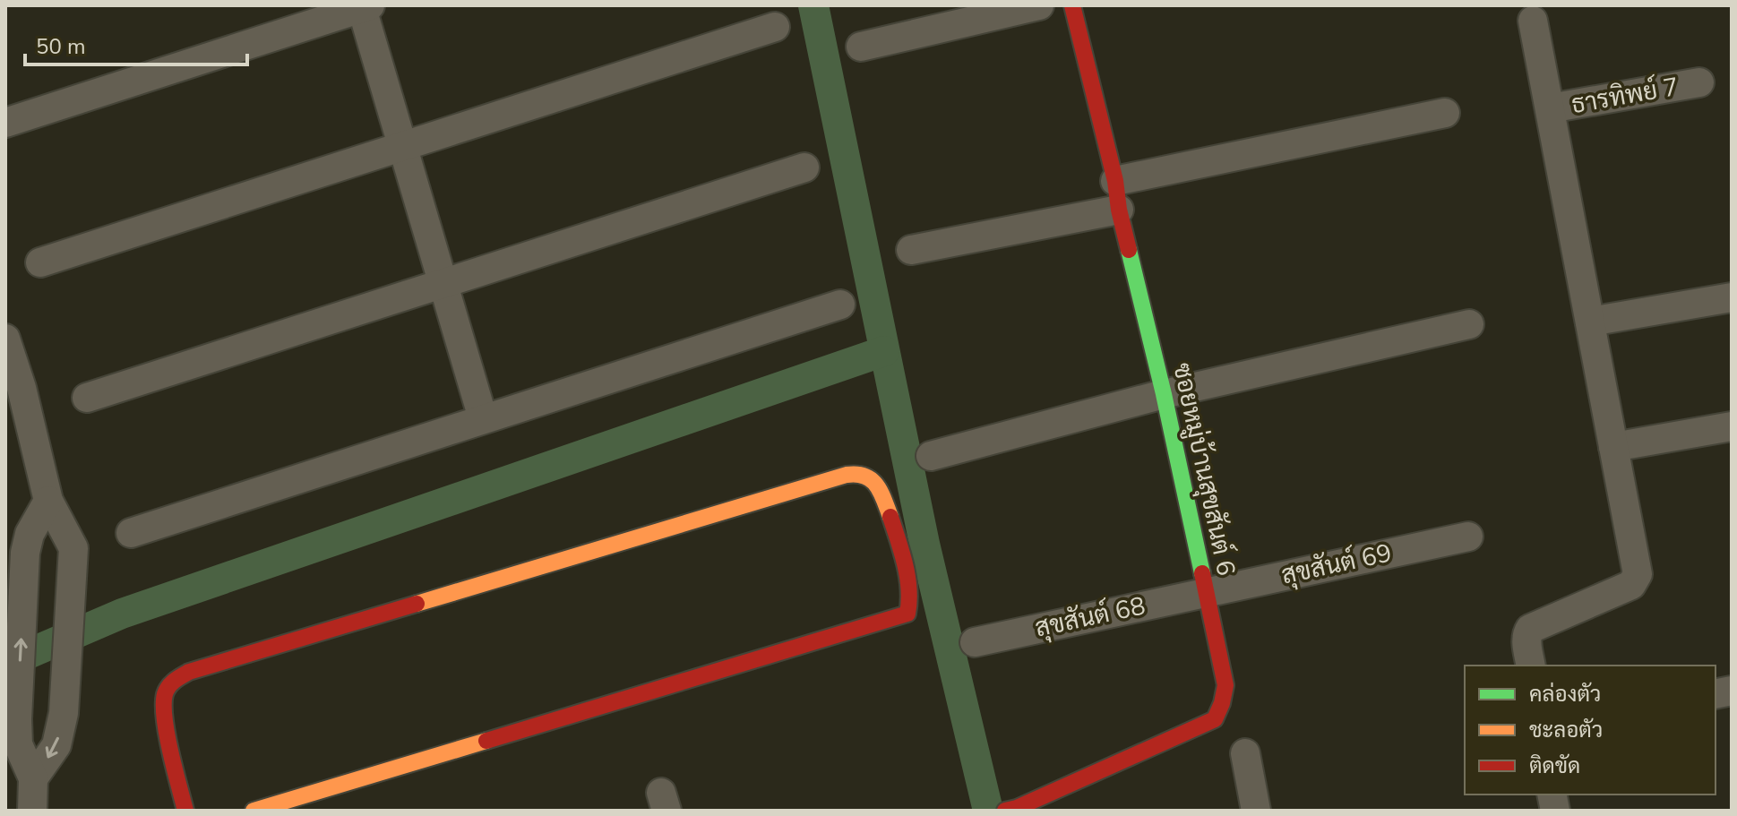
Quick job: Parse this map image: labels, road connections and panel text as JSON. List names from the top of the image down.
{
  "streets": {
    "street": [
      "ธารทิพย์ 7",
      "ซอยหมู่บ้านสุขสันต์ 6",
      "สุขสันต์ 69",
      "สุขสันต์ 68"
    ]
  },
  "crossings": [
    ["ซอยหมู่บ้านสุขสันต์ 6", "สุขสันต์ 69"],
    ["ซอยหมู่บ้านสุขสันต์ 6", "สุขสันต์ 68"],
    ["สุขสันต์ 69", "สุขสันต์ 68"]
  ],
  "legend": ["คล่องตัว", "ชะลอตัว", "ติดขัด"],
  "scale_bar": "50 m"
}
